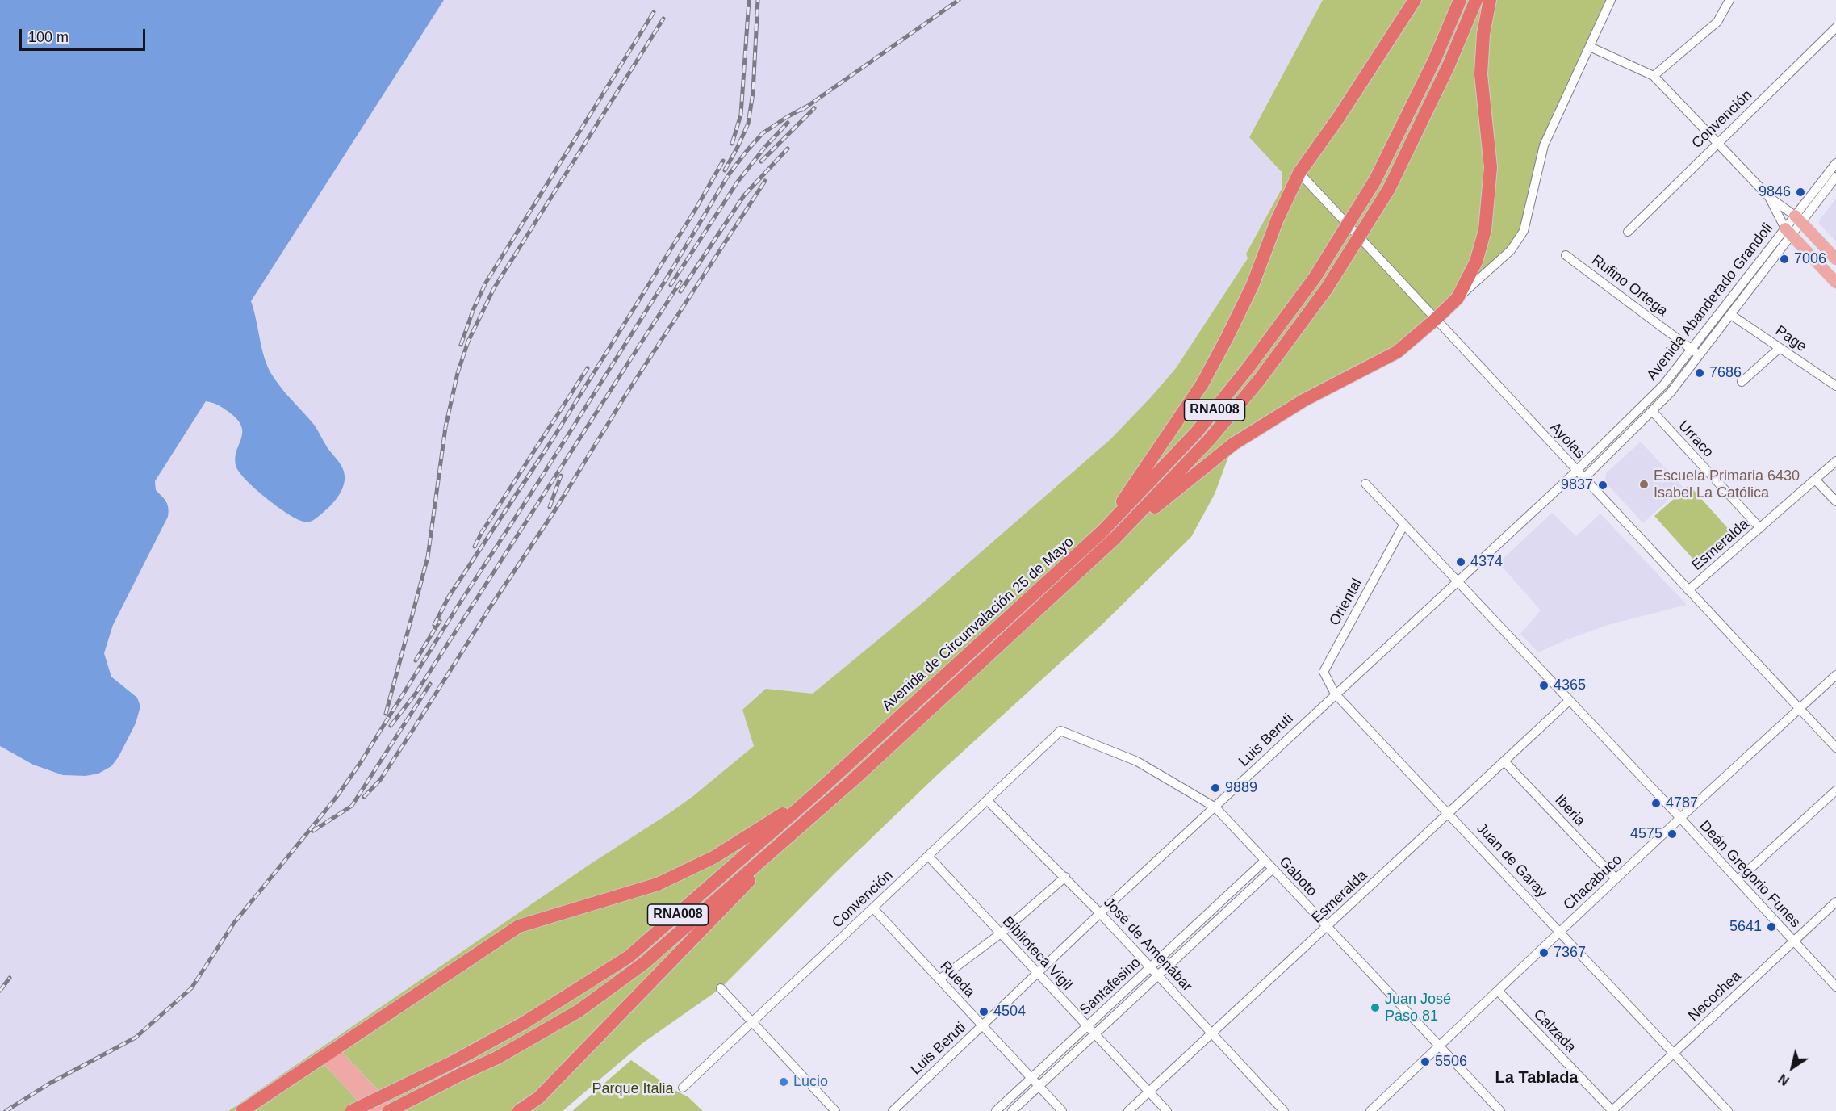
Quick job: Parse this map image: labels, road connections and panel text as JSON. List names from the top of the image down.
{
  "streets": {
    "highway": ["RNA008", "Avenida de Circunvalación 25 de Mayo"],
    "street": [
      "Convención",
      "Rufino Ortega",
      "Avenida Abanderado Grandoli",
      "Page",
      "Urraco",
      "Ayolas",
      "Esmeralda",
      "Oriental",
      "Luis Beruti",
      "Iberia",
      "Juan de Garay",
      "Deán Gregorio Funes",
      "Gaboto",
      "Chacabuco",
      "José de Amenábar",
      "Biblioteca Vigil",
      "Rueda",
      "Santafesino",
      "Necochea",
      "Calzada"
    ]
  },
  "crossings": [
    ["Convención", "Gaboto"],
    ["Convención", "José de Amenábar"],
    ["Convención", "Biblioteca Vigil"],
    ["Convención", "Rueda"],
    ["Rufino Ortega", "Avenida Abanderado Grandoli"],
    ["Avenida Abanderado Grandoli", "Page"],
    ["Avenida Abanderado Grandoli", "Urraco"],
    ["Avenida Abanderado Grandoli", "Ayolas"],
    ["Avenida Abanderado Grandoli", "Luis Beruti"],
    ["RNA008", "Ayolas"],
    ["RNA008", "Avenida de Circunvalación 25 de Mayo"],
    ["Urraco", "Esmeralda"],
    ["Ayolas", "Esmeralda"],
    ["Ayolas", "Luis Beruti"],
    ["Ayolas", "Chacabuco"],
    ["Esmeralda", "Iberia"],
    ["Esmeralda", "Juan de Garay"],
    ["Esmeralda", "Deán Gregorio Funes"],
    ["Esmeralda", "Gaboto"],
    ["Esmeralda", "José de Amenábar"],
    ["Esmeralda", "Biblioteca Vigil"],
    ["Oriental", "Luis Beruti"],
    ["Oriental", "Juan de Garay"],
    ["Oriental", "Deán Gregorio Funes"],
    ["Luis Beruti", "Juan de Garay"],
    ["Luis Beruti", "Deán Gregorio Funes"],
    ["Luis Beruti", "Gaboto"],
    ["Luis Beruti", "José de Amenábar"],
    ["Luis Beruti", "Biblioteca Vigil"],
    ["Luis Beruti", "Rueda"],
    ["Iberia", "Chacabuco"],
    ["Juan de Garay", "Chacabuco"],
    ["Juan de Garay", "Necochea"],
    ["Deán Gregorio Funes", "Chacabuco"],
    ["Deán Gregorio Funes", "Necochea"],
    ["Gaboto", "Chacabuco"],
    ["Gaboto", "Santafesino"],
    ["Chacabuco", "Calzada"],
    ["José de Amenábar", "Santafesino"],
    ["Biblioteca Vigil", "Santafesino"],
    ["Rueda", "Santafesino"],
    ["Necochea", "Calzada"]
  ],
  "districts": ["La Tablada"],
  "parks": ["Parque Italia"],
  "places": [
    "9846",
    "7006",
    "7686",
    "Escuela Primaria 6430 Isabel La Católica",
    "9837",
    "4374",
    "4365",
    "9889",
    "4787",
    "4575",
    "5641",
    "7367",
    "Juan José Paso 81",
    "4504",
    "5506",
    "Lucio"
  ],
  "scale_bar": "100 m",
  "north": "bottom left"
}
